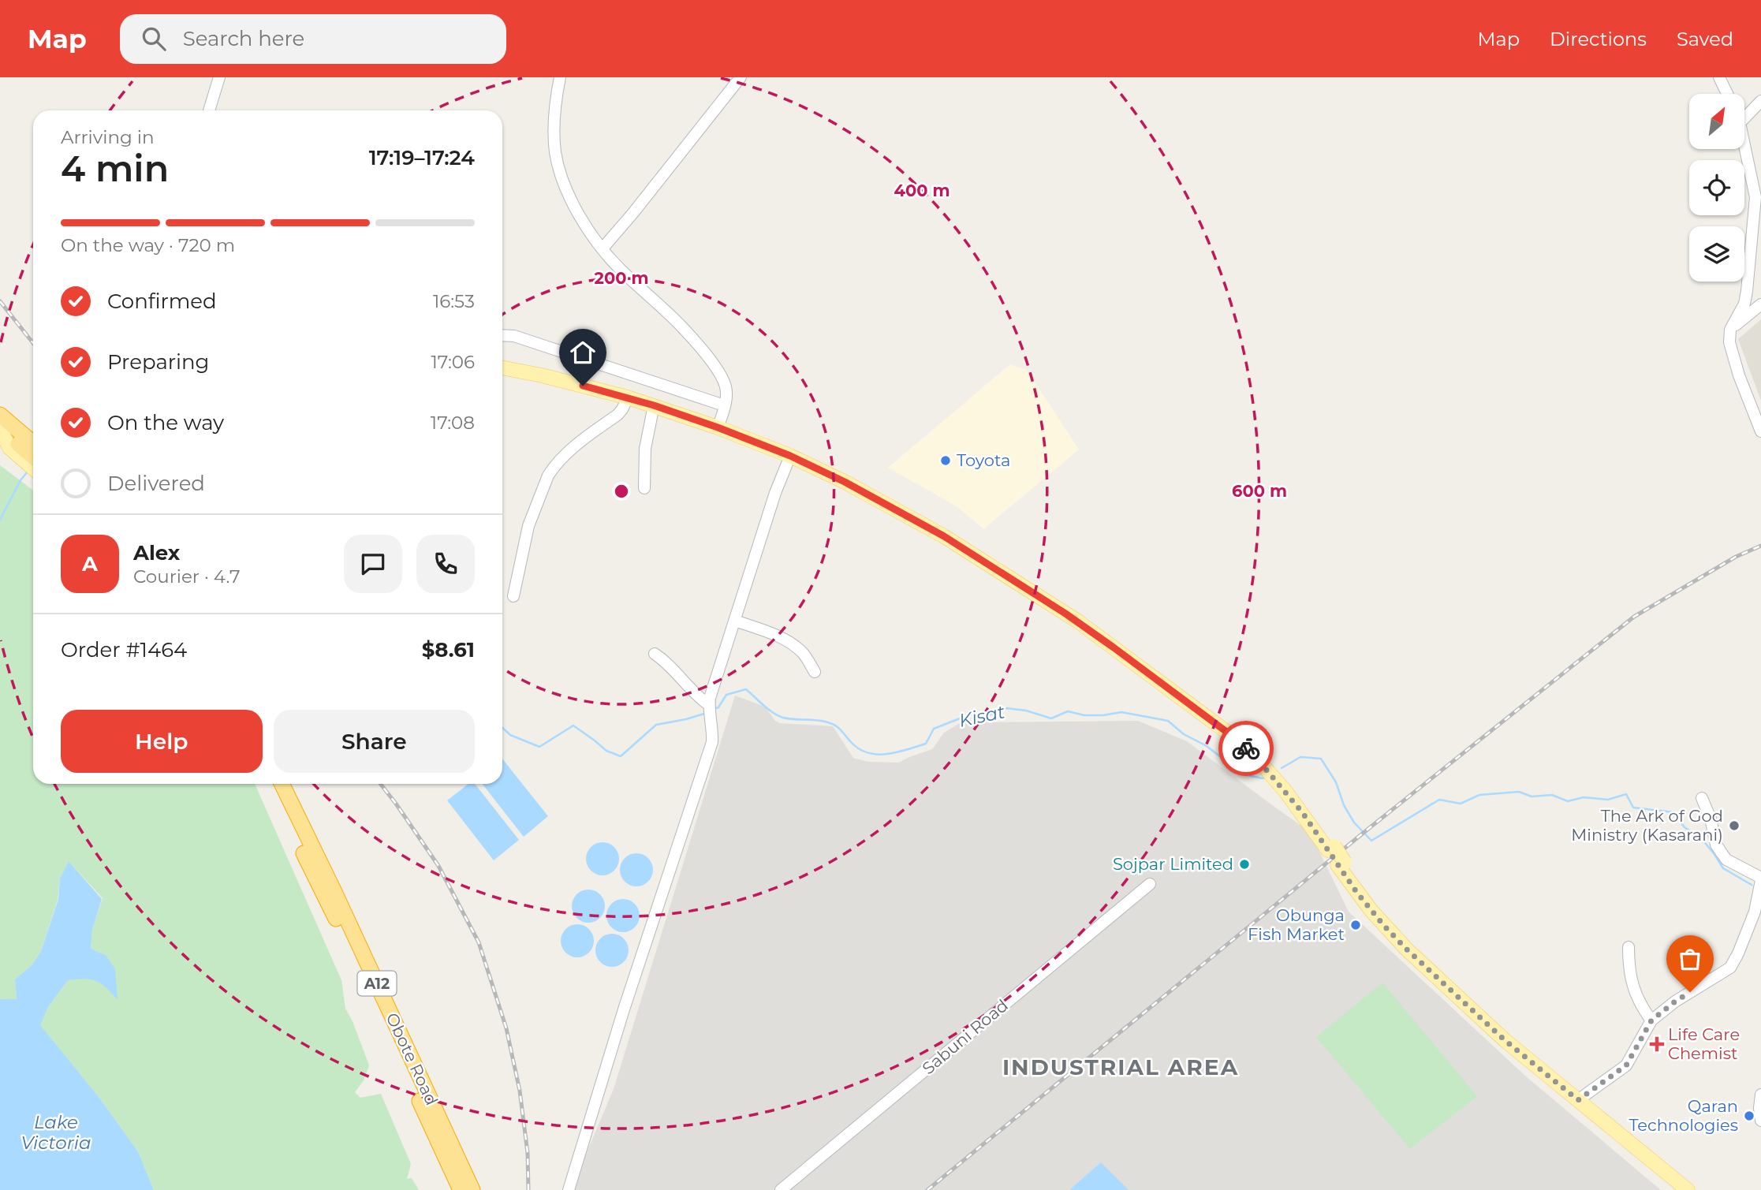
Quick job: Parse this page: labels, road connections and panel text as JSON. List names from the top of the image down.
{
  "streets": {
    "highway": ["A12", "Obote Road"],
    "street": ["Sabuni Road"]
  },
  "districts": ["INDUSTRIAL AREA"],
  "water": ["Kisat", "Lake Victoria"],
  "places": {
    "other": [
      "Toyota",
      "The Ark of God Ministry (Kasarani)",
      "Sojpar Limited",
      "Obunga Fish Market",
      "Qaran Technologies"
    ],
    "health": ["Life Care Chemist"]
  },
  "north": "top right",
  "page": {
    "header": "Map",
    "search": "Search here",
    "nav": ["Map", "Directions", "Saved"],
    "heading": ["4 min", "Arriving in", "17:19–17:24"],
    "panel": [
      "Alex",
      "Courier · 4.7",
      "Order #1464",
      "$8.61"
    ],
    "bar": "On the way · 720 m",
    "list": [
      ["Confirmed", "16:53"],
      ["Preparing", "17:06"],
      ["On the way", "17:08"],
      "Delivered"
    ],
    "round": "A",
    "buttons": ["Help", "Share"]
  },
  "rings": ["400 m", "200 m", "600 m"]
}
